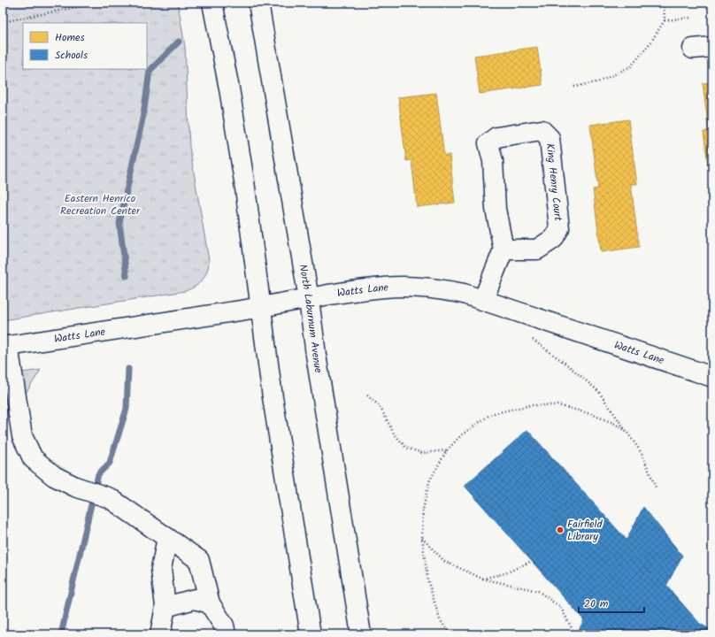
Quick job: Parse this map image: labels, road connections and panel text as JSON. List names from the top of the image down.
{
  "streets": {
    "main road": ["King Henry Court", "Watts Lane", "North Laburnum Avenue"]
  },
  "crossings": [
    ["Watts Lane", "North Laburnum Avenue"]
  ],
  "parks": ["Eastern Henrico Recreation Center"],
  "places": ["Fairfield Library"],
  "legend": ["Homes", "Schools"],
  "scale_bar": "20 m"
}
